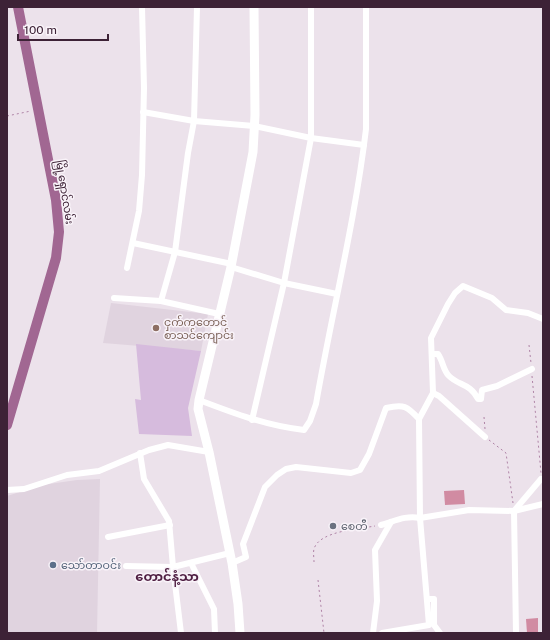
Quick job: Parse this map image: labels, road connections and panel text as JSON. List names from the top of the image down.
{
  "streets": {
    "main road": ["မြို့ရှောင်လမ်း"]
  },
  "districts": ["တောင်နံ့သာ"],
  "places": ["ငှက်ကတောင် စာသင်ကျောင်း", "စေတီ", "သော်တာဝင်း"],
  "scale_bar": "100 m"
}
